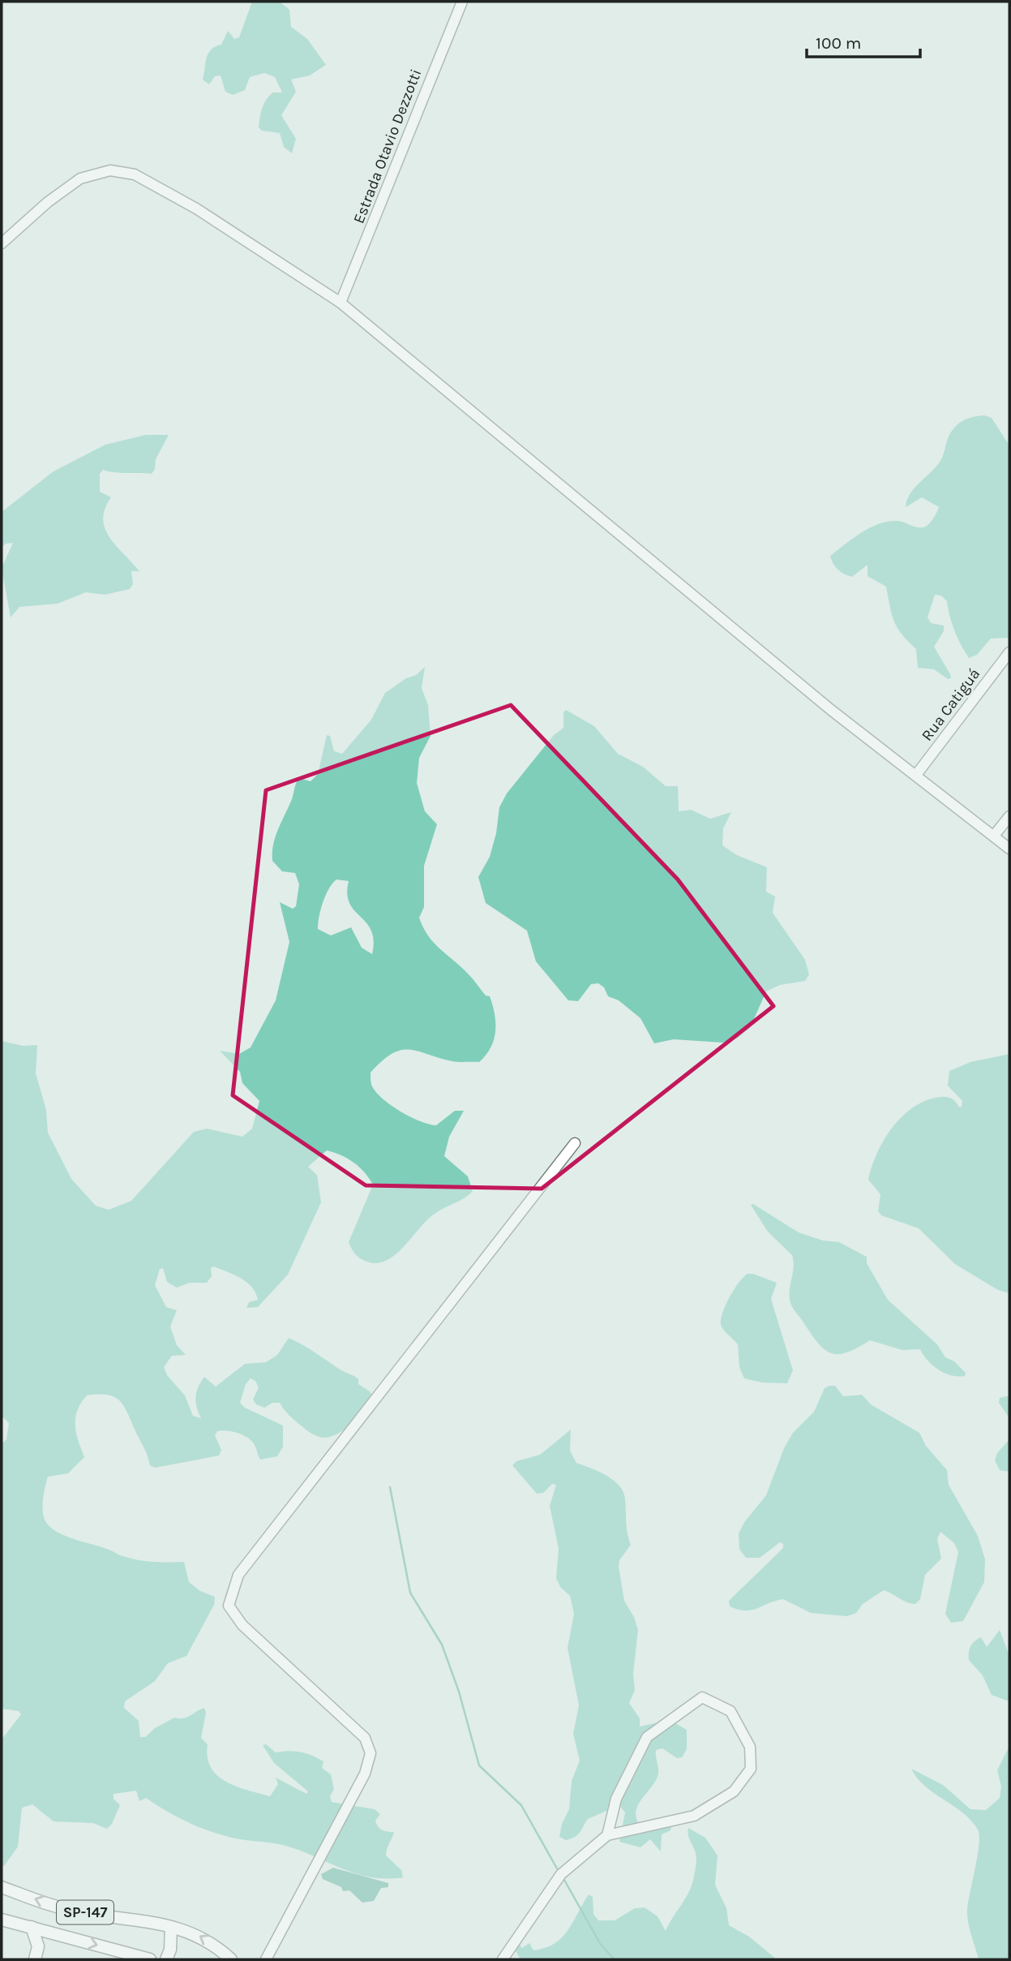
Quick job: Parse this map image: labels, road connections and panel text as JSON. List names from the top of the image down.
{
  "streets": {
    "main road": ["SP-147"],
    "street": ["Estrada Otavio Dezzotti", "Rua Catiguá"]
  },
  "scale_bar": "100 m"
}
